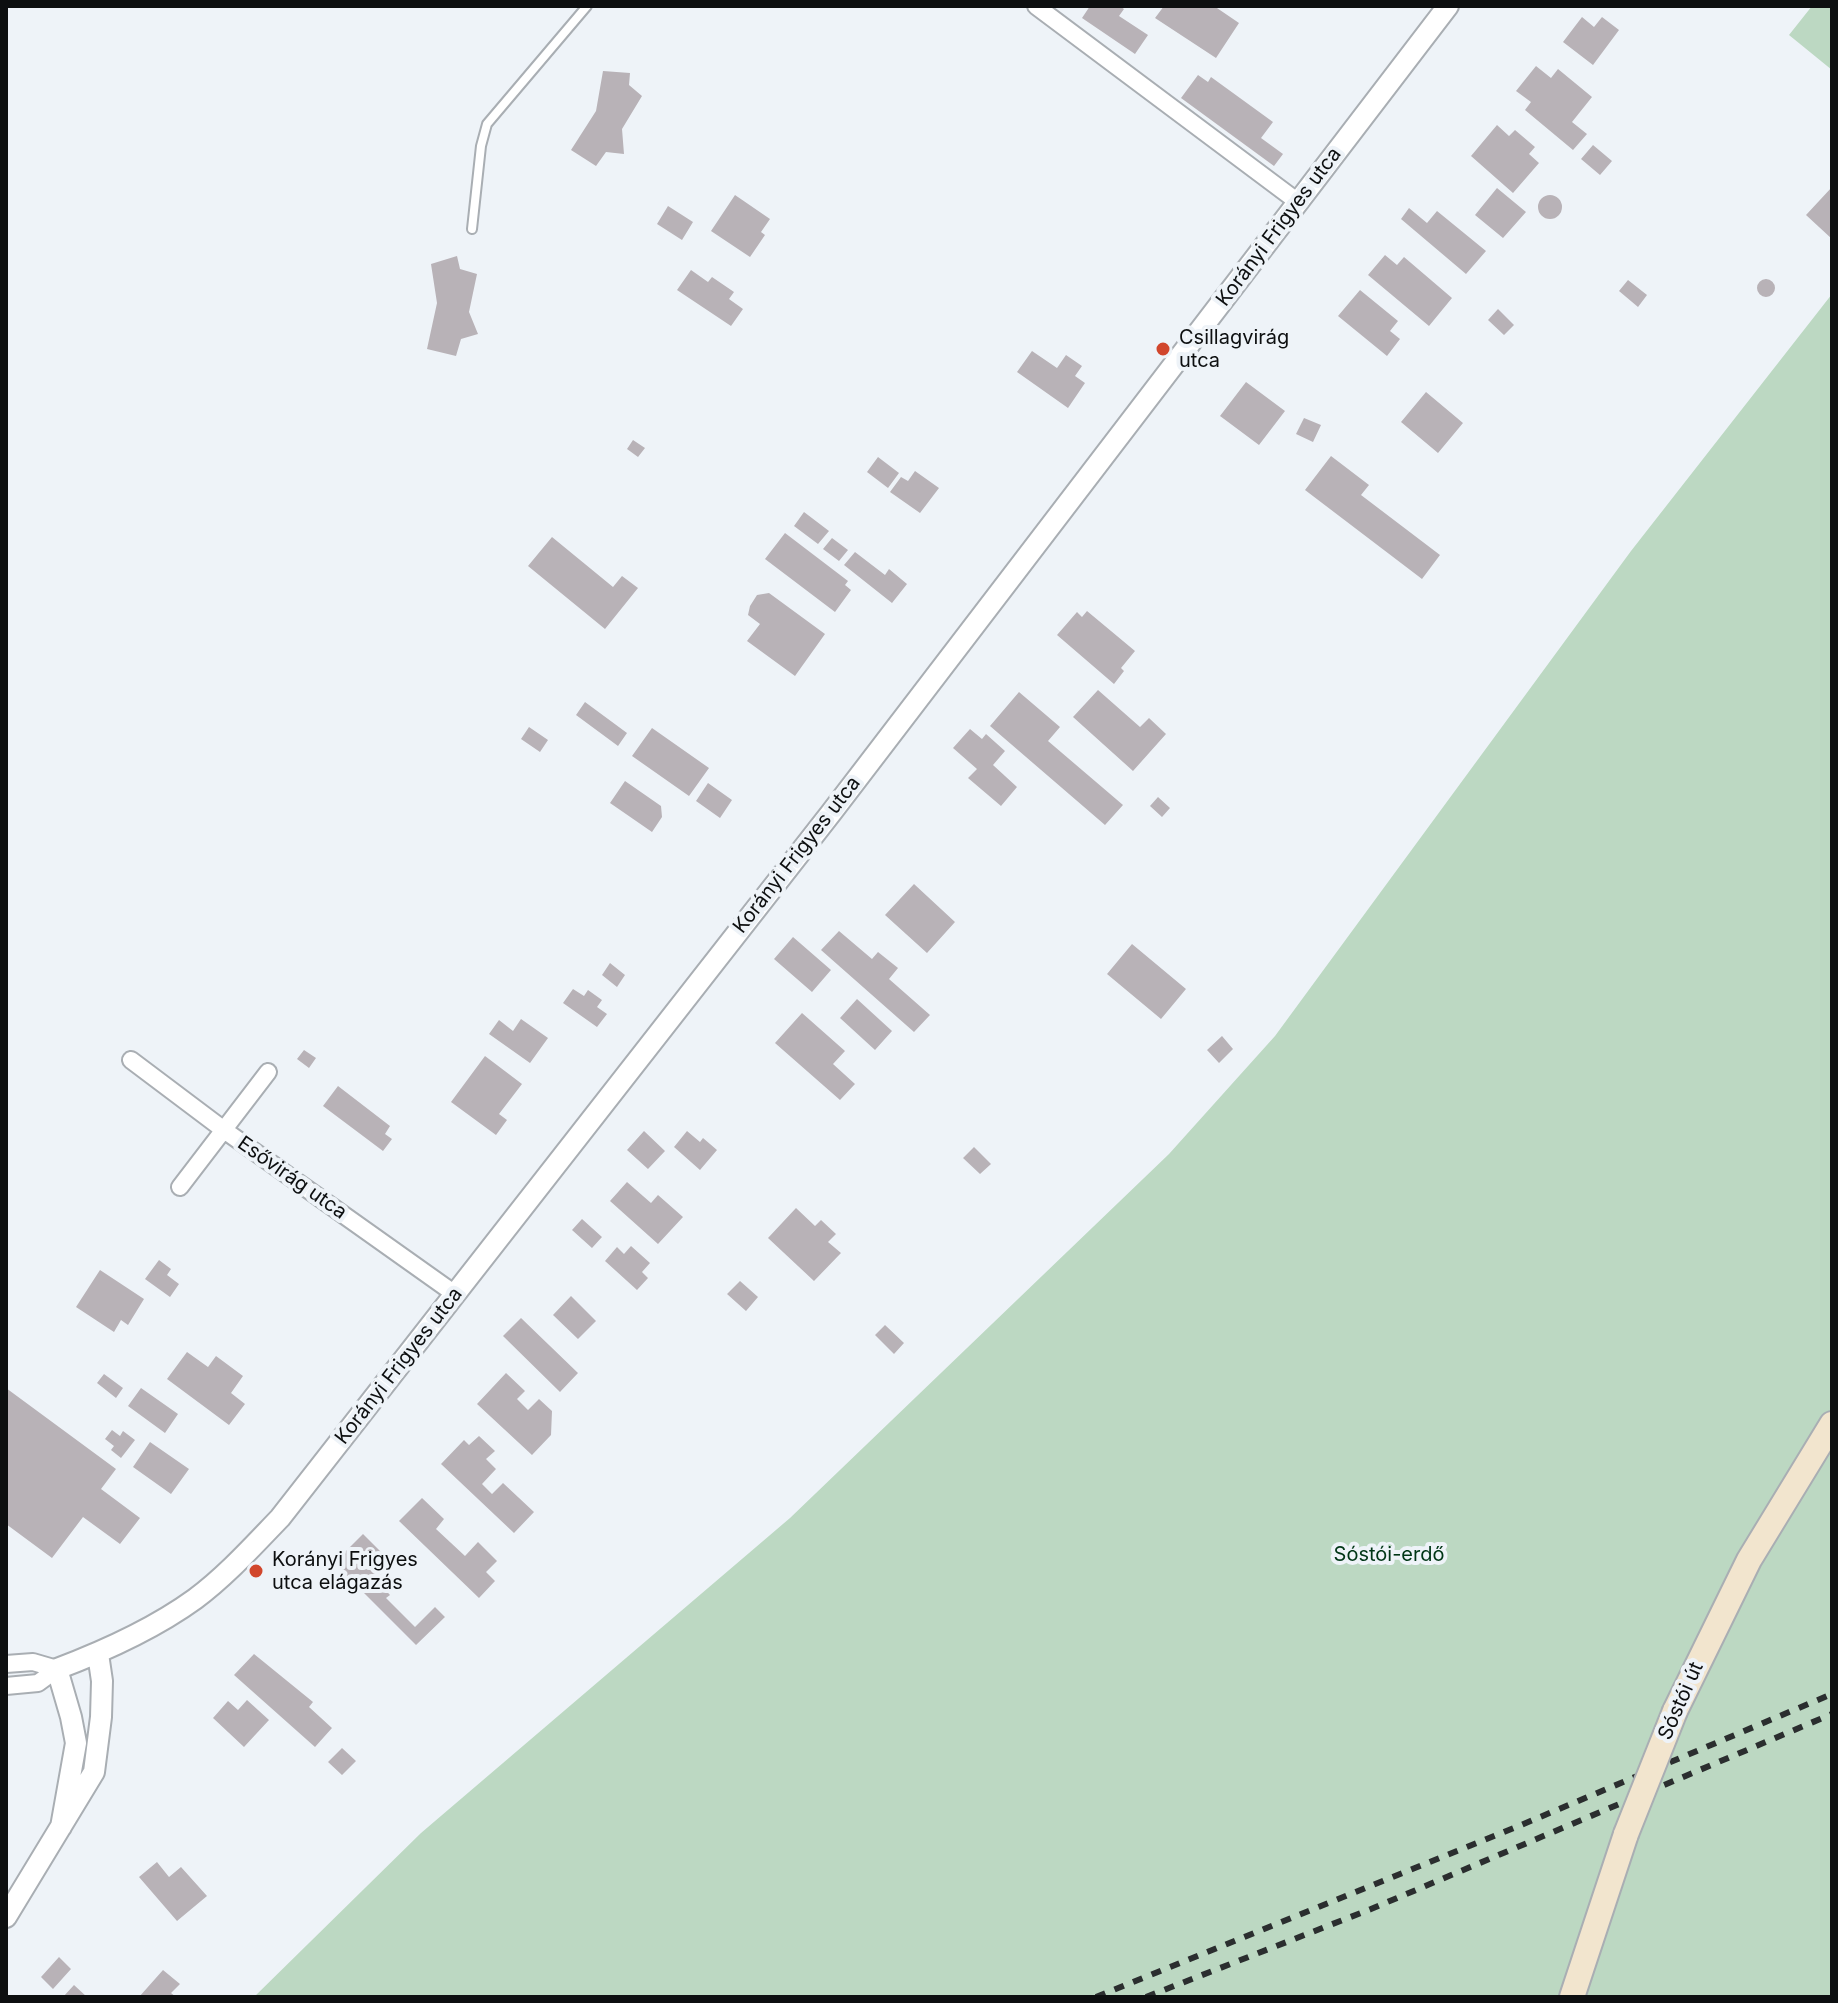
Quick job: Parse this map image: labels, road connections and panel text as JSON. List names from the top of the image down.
{
  "streets": {
    "main road": ["Sóstói út"],
    "street": ["Korányi Frigyes utca", "Esővirág utca"]
  },
  "crossings": [
    ["Korányi Frigyes utca", "Esővirág utca"]
  ],
  "parks": ["Sóstói-erdő"],
  "places": ["Csillagvirág utca", "Korányi Frigyes utca elágazás"]
}
